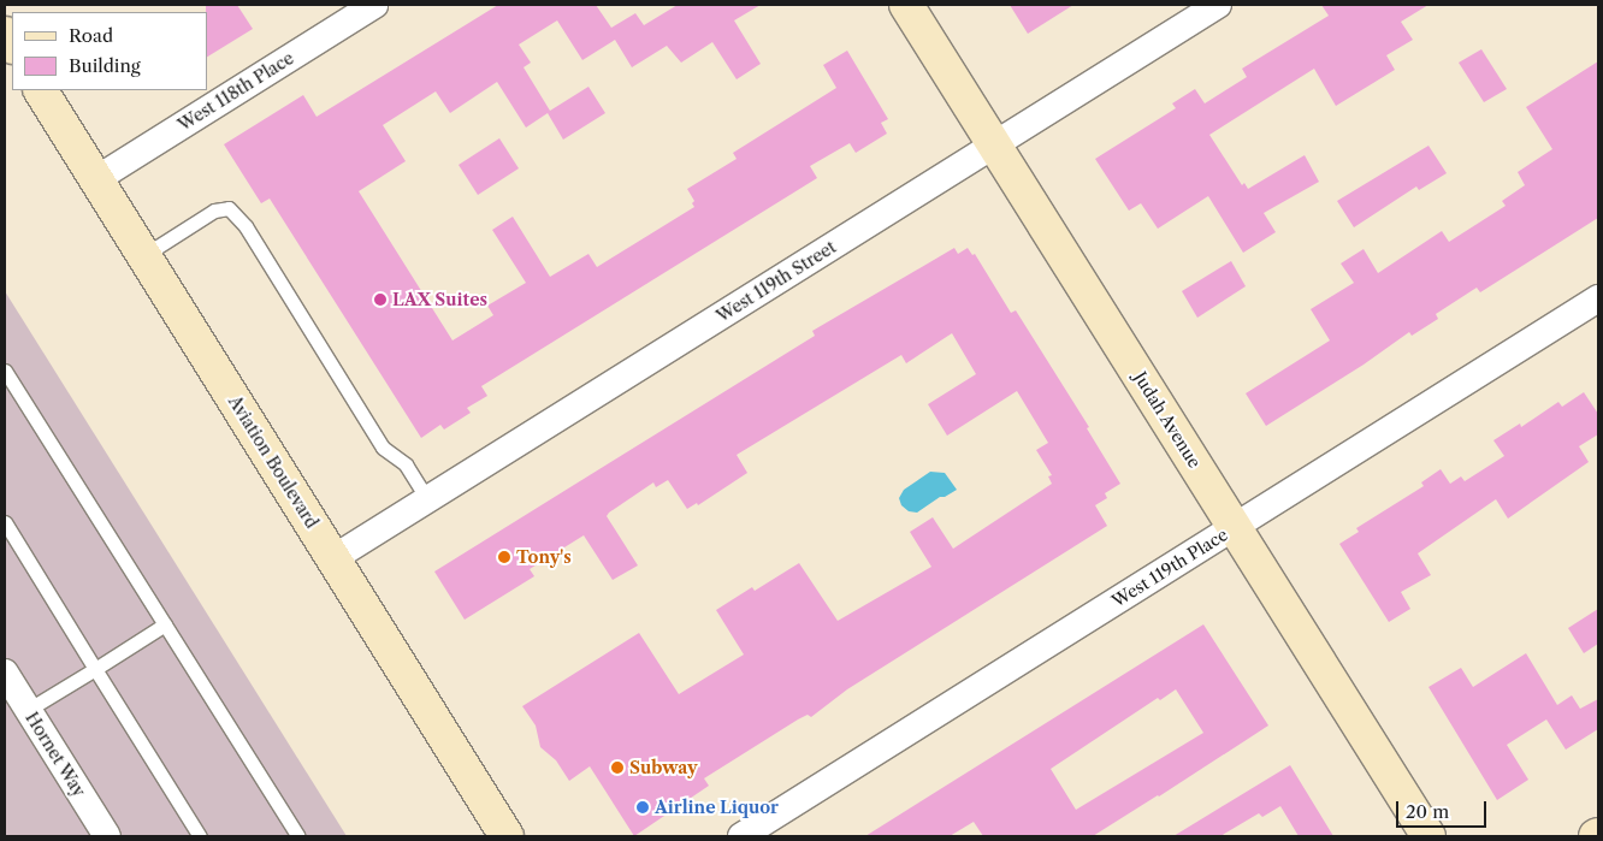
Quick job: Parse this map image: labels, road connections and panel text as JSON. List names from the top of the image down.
{
  "streets": {
    "street": [
      "West 118th Place",
      "West 119th Street",
      "Judah Avenue",
      "Aviation Boulevard",
      "West 119th Place",
      "Hornet Way"
    ]
  },
  "crossings": [
    ["West 118th Place", "Aviation Boulevard"],
    ["West 119th Street", "Judah Avenue"],
    ["West 119th Street", "Aviation Boulevard"],
    ["Judah Avenue", "West 119th Place"]
  ],
  "places": [
    "LAX Suites",
    "Tony's",
    "Subway",
    "Airline Liquor"
  ],
  "legend": ["Road", "Building"],
  "scale_bar": "20 m"
}
